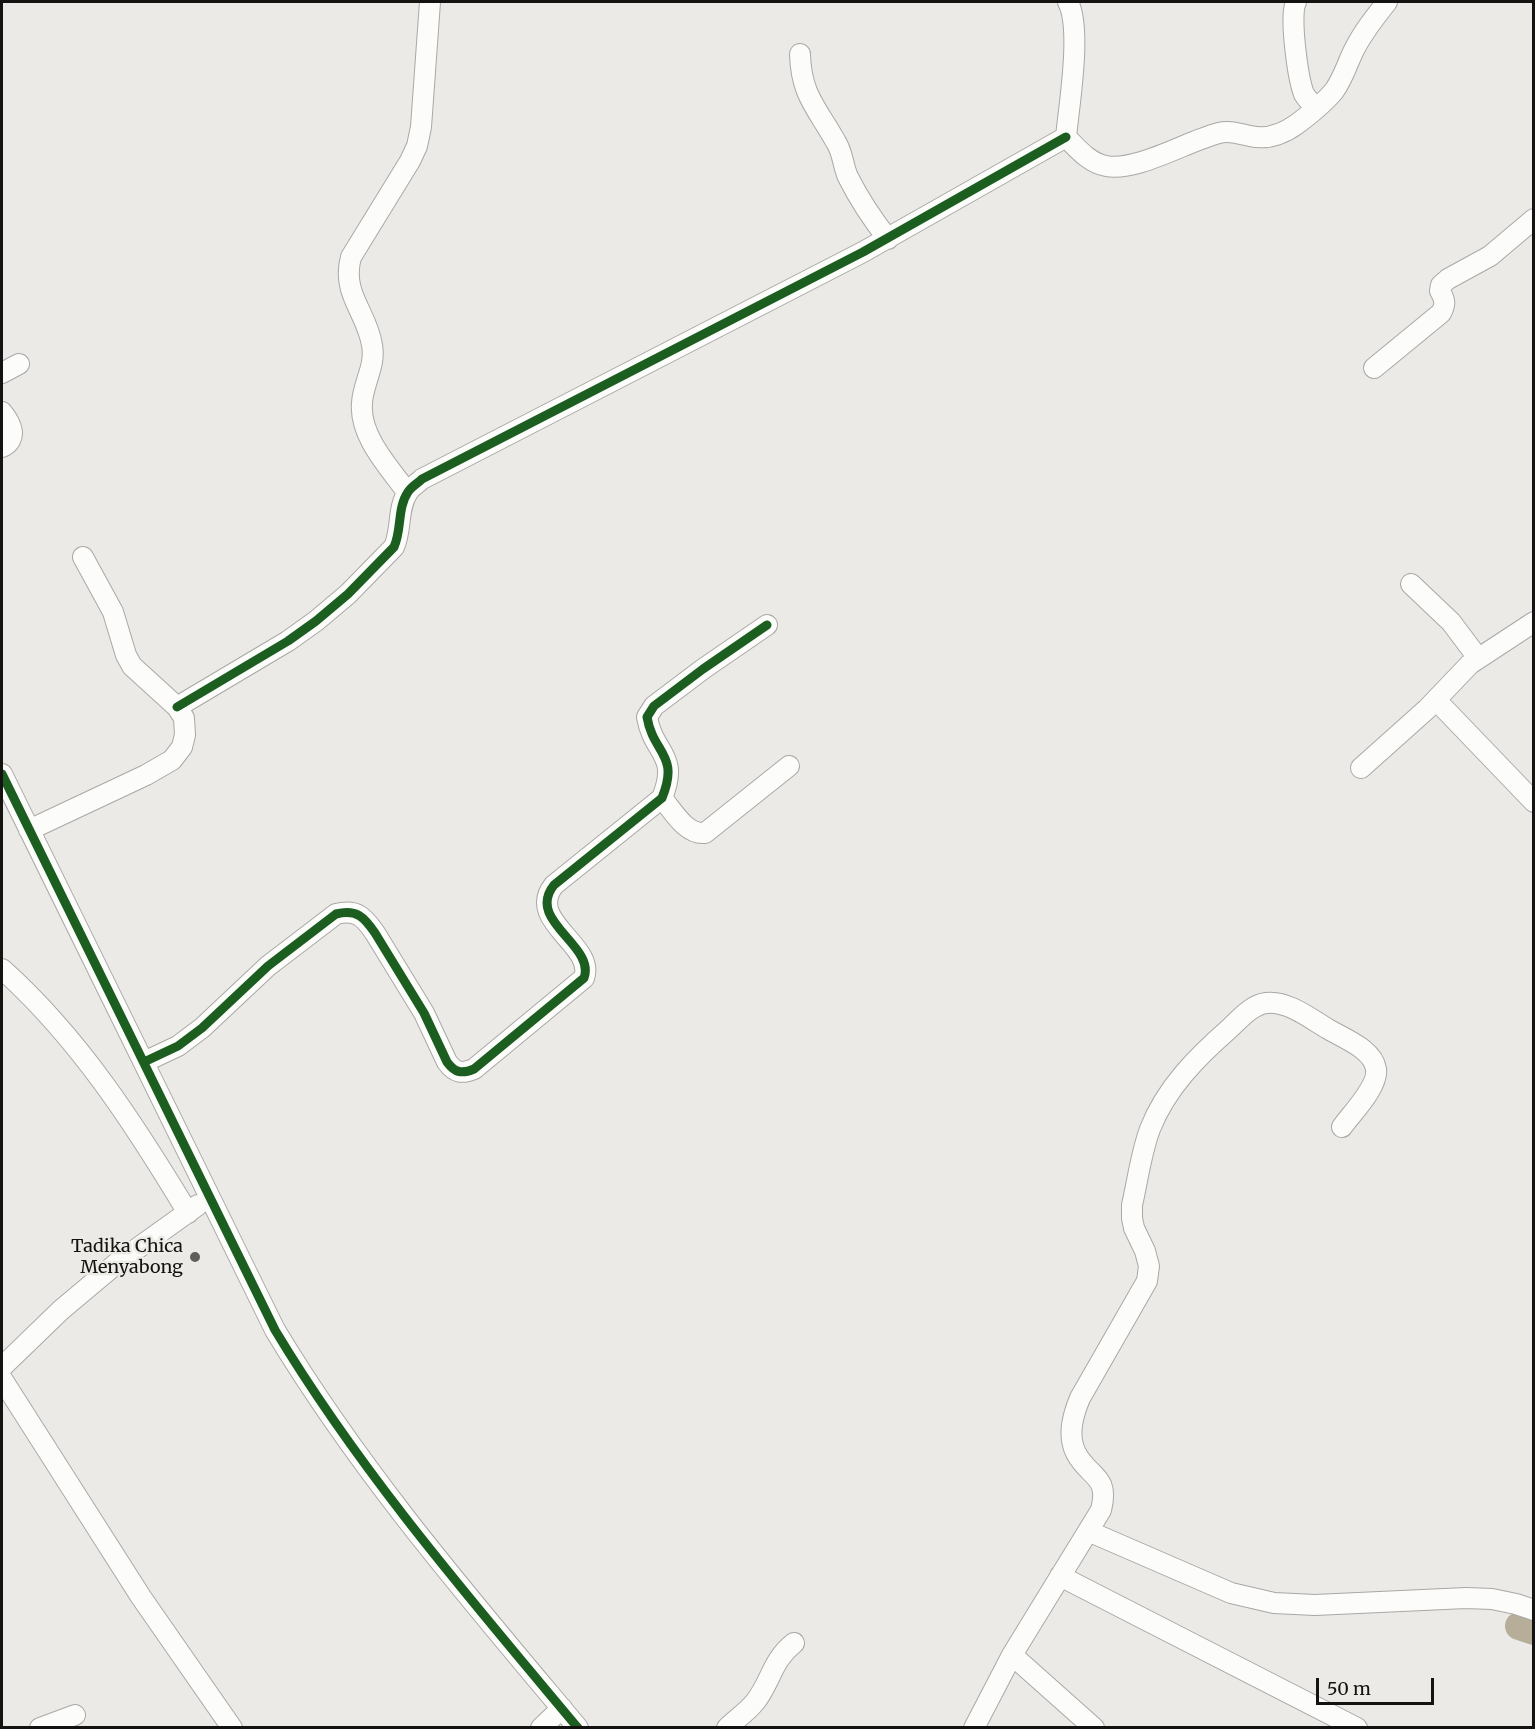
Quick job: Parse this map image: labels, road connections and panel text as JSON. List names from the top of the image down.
{
  "places": ["Tadika Chica Menyabong"],
  "scale_bar": "50 m"
}
